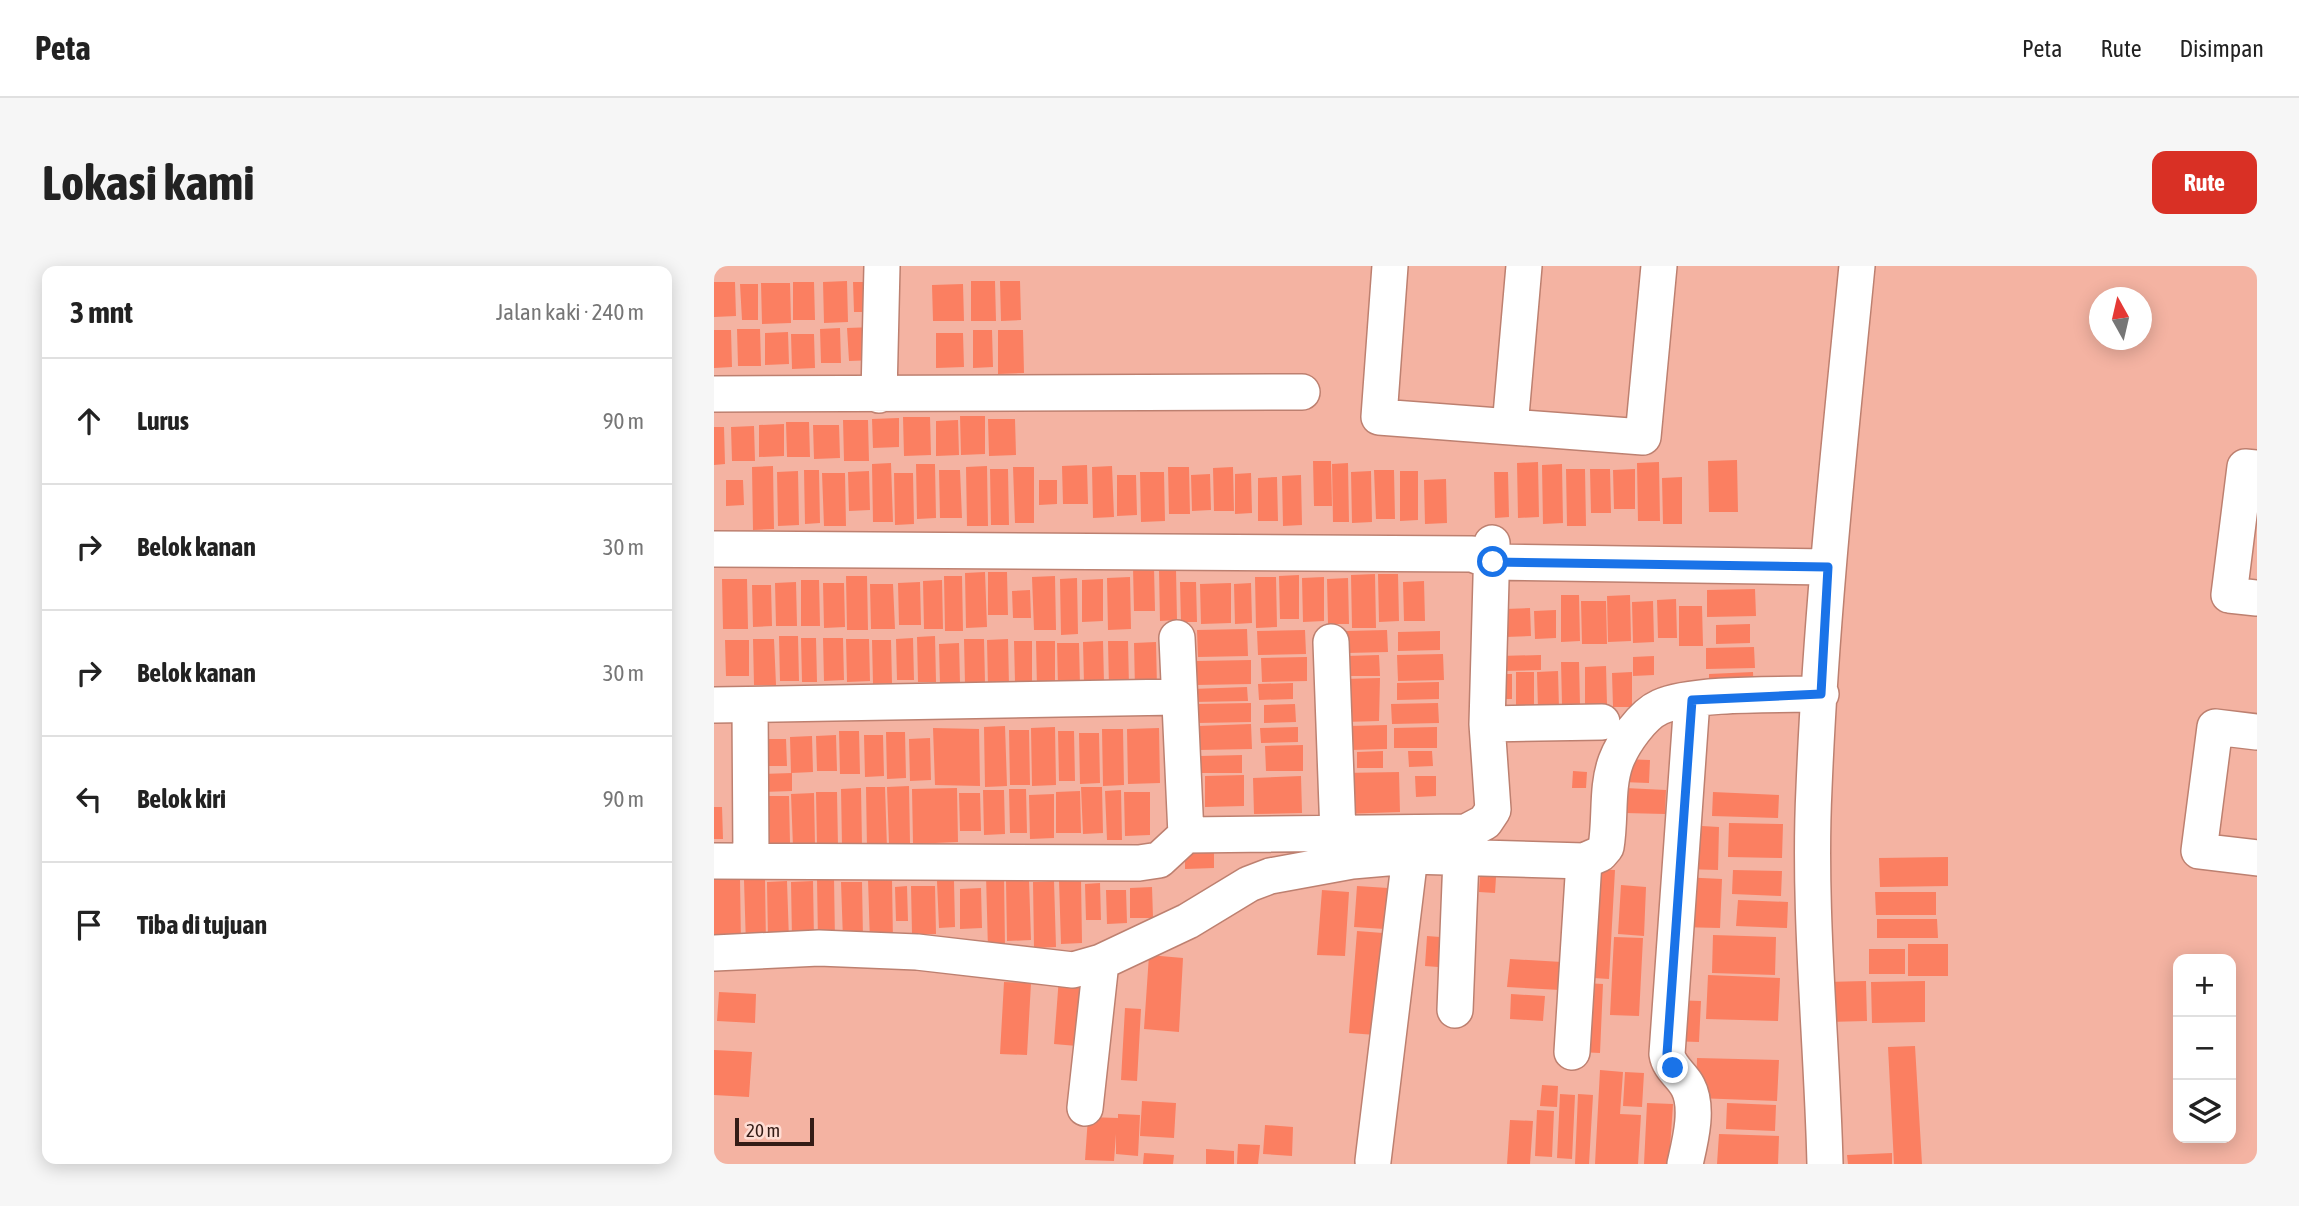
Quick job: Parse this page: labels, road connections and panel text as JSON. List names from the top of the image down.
{
  "scale_bar": "20 m",
  "north": "top",
  "page": {
    "header": "Peta",
    "nav": ["Peta", "Rute", "Disimpan"],
    "buttons": "Rute",
    "title": "Lokasi kami",
    "heading": ["3 mnt", "Jalan kaki · 240 m"],
    "list": [
      ["Lurus", "90 m"],
      ["Belok kanan", "30 m"],
      ["Belok kanan", "30 m"],
      ["Belok kiri", "90 m"],
      "Tiba di tujuan"
    ],
    "map_buttons": ["+", "−"],
    "scale": "20 m"
  }
}
